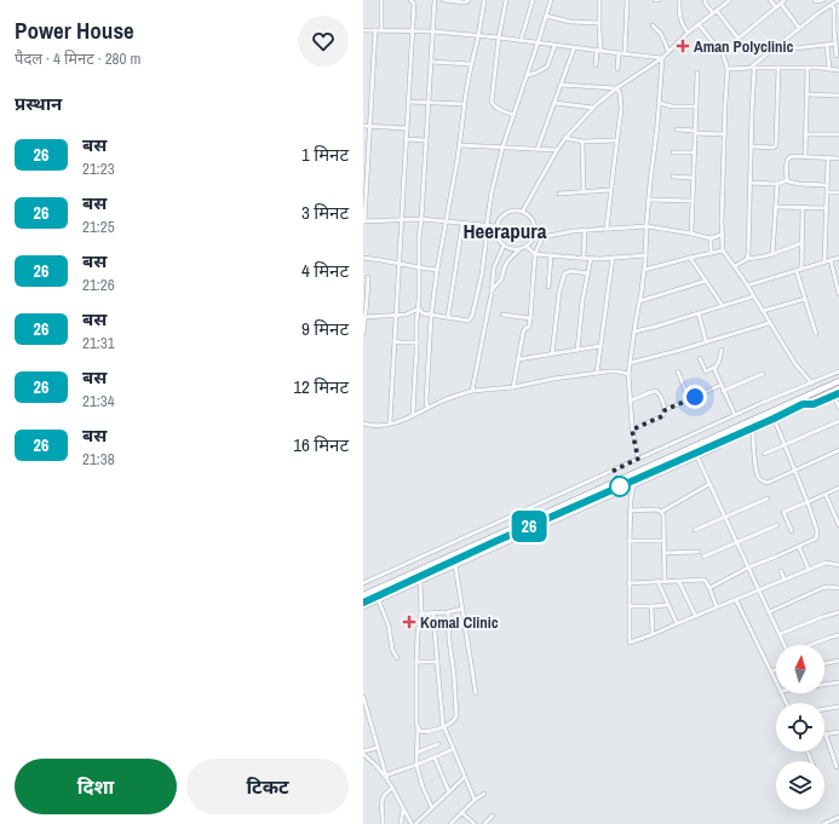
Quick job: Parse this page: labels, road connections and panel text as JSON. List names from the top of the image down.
{
  "districts": ["Heerapura"],
  "places": {
    "health": ["Aman Polyclinic", "Komal Clinic"]
  },
  "lines": ["bus line 26"],
  "north": "top",
  "page": {
    "heading": [
      ["Power House", "पैदल · 4 मिनट · 280 m"],
      "प्रस्थान"
    ],
    "on_map": "26",
    "list": [
      {
        "mark": "26",
        "name": "बस",
        "note": "21:23",
        "value": "1 मिनट"
      },
      {
        "mark": "26",
        "name": "बस",
        "note": "21:25",
        "value": "3 मिनट"
      },
      {
        "mark": "26",
        "name": "बस",
        "note": "21:26",
        "value": "4 मिनट"
      },
      {
        "mark": "26",
        "name": "बस",
        "note": "21:31",
        "value": "9 मिनट"
      },
      {
        "mark": "26",
        "name": "बस",
        "note": "21:34",
        "value": "12 मिनट"
      },
      {
        "mark": "26",
        "name": "बस",
        "note": "21:38",
        "value": "16 मिनट"
      }
    ],
    "buttons": ["दिशा", "टिकट"]
  }
}
